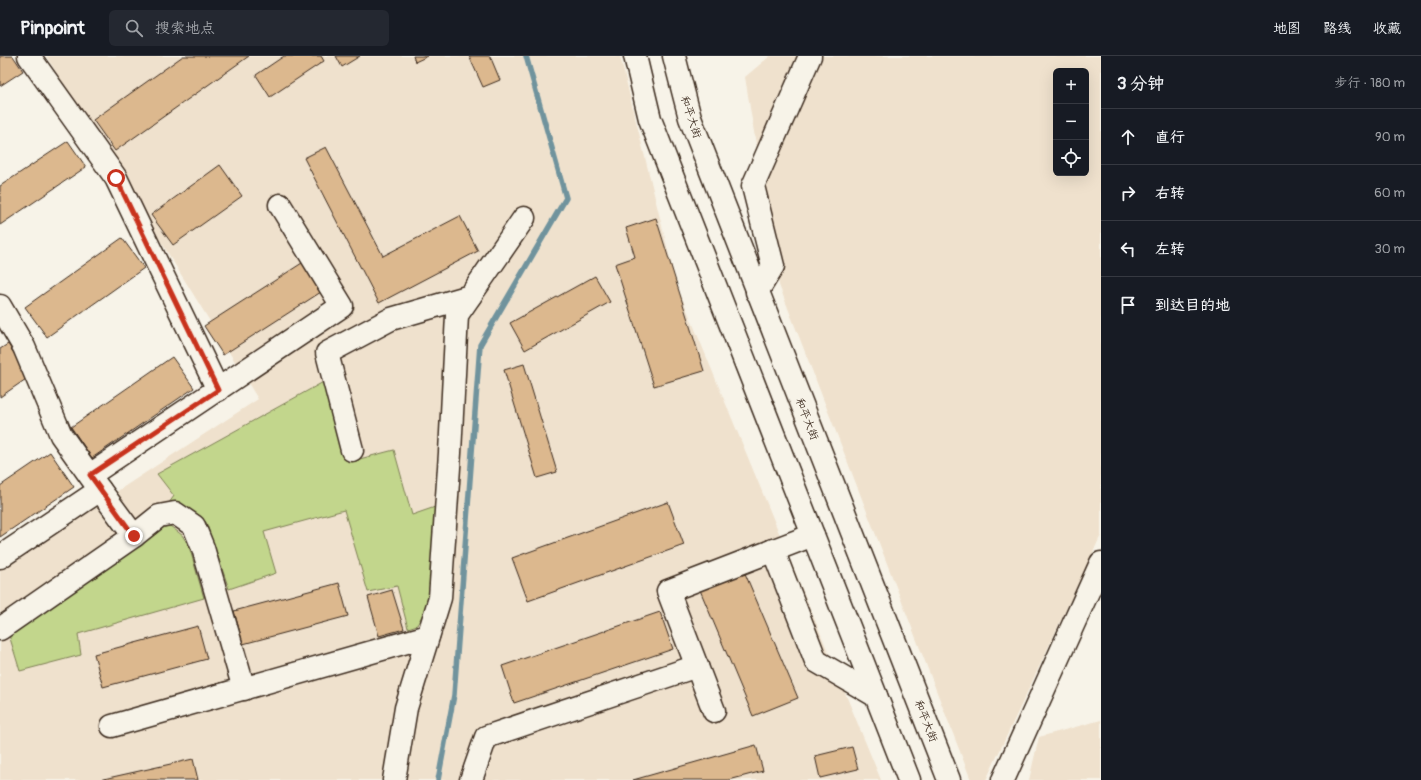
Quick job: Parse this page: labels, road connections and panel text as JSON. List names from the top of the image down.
{
  "streets": {
    "main road": ["和平大街"]
  },
  "page": {
    "header": "Pinpoint",
    "search": "搜索地点",
    "nav": ["地图", "路线", "收藏"],
    "heading": ["3 分钟", "步行 · 180 m"],
    "map_buttons": ["+", "−"],
    "list": [
      ["直行", "90 m"],
      ["右转", "60 m"],
      ["左转", "30 m"],
      "到达目的地"
    ]
  }
}
